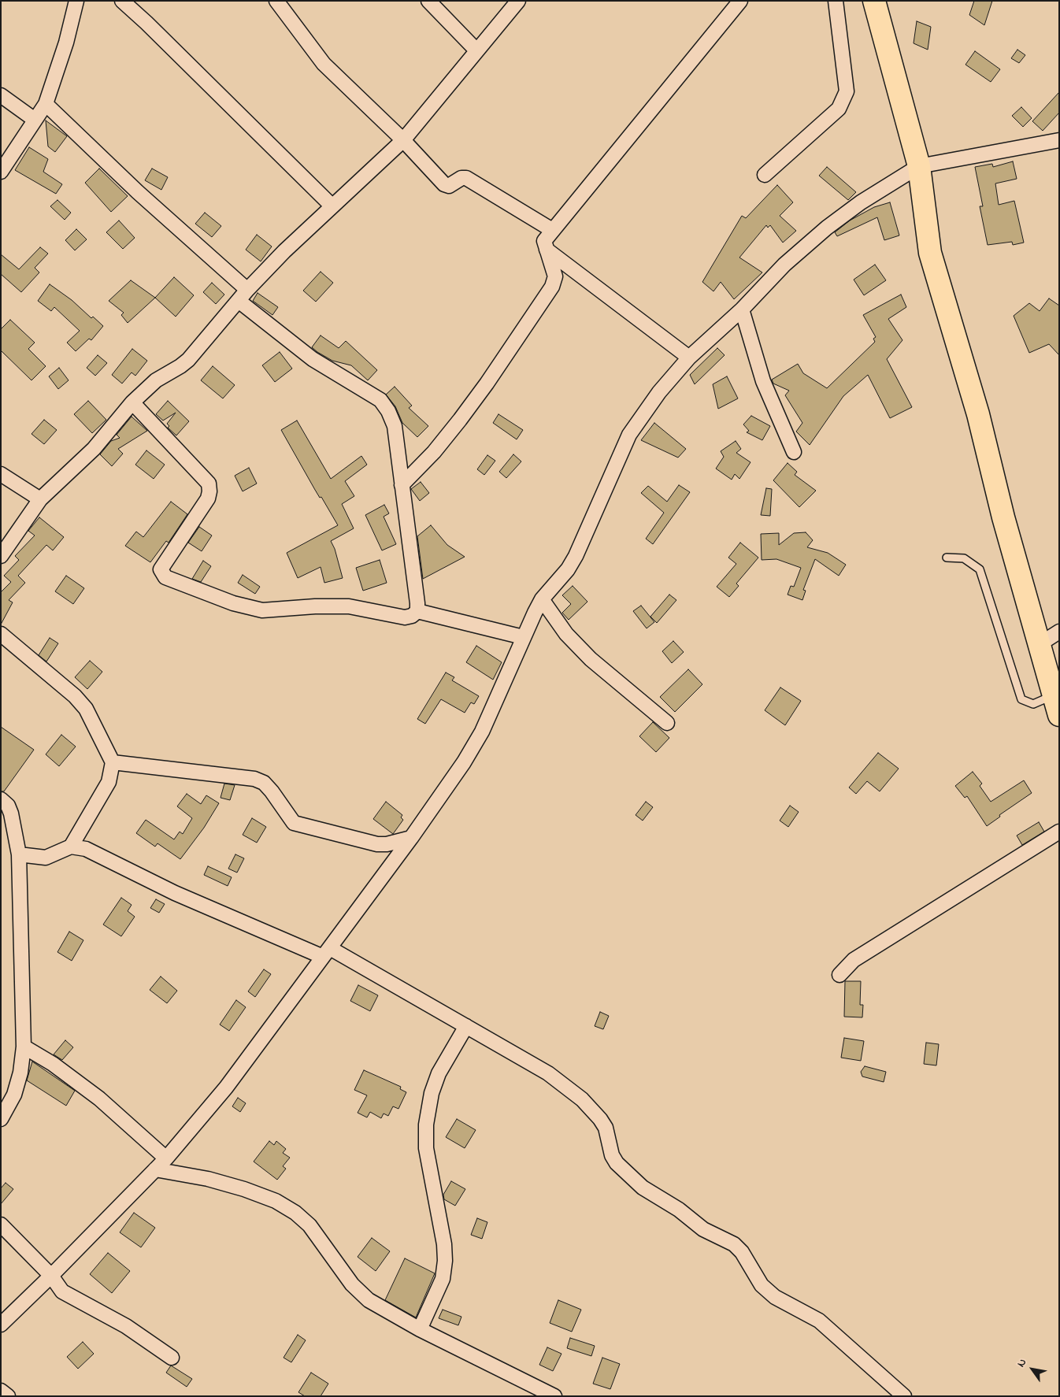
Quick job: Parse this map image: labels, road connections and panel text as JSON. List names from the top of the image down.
{
  "north": "top left"
}
